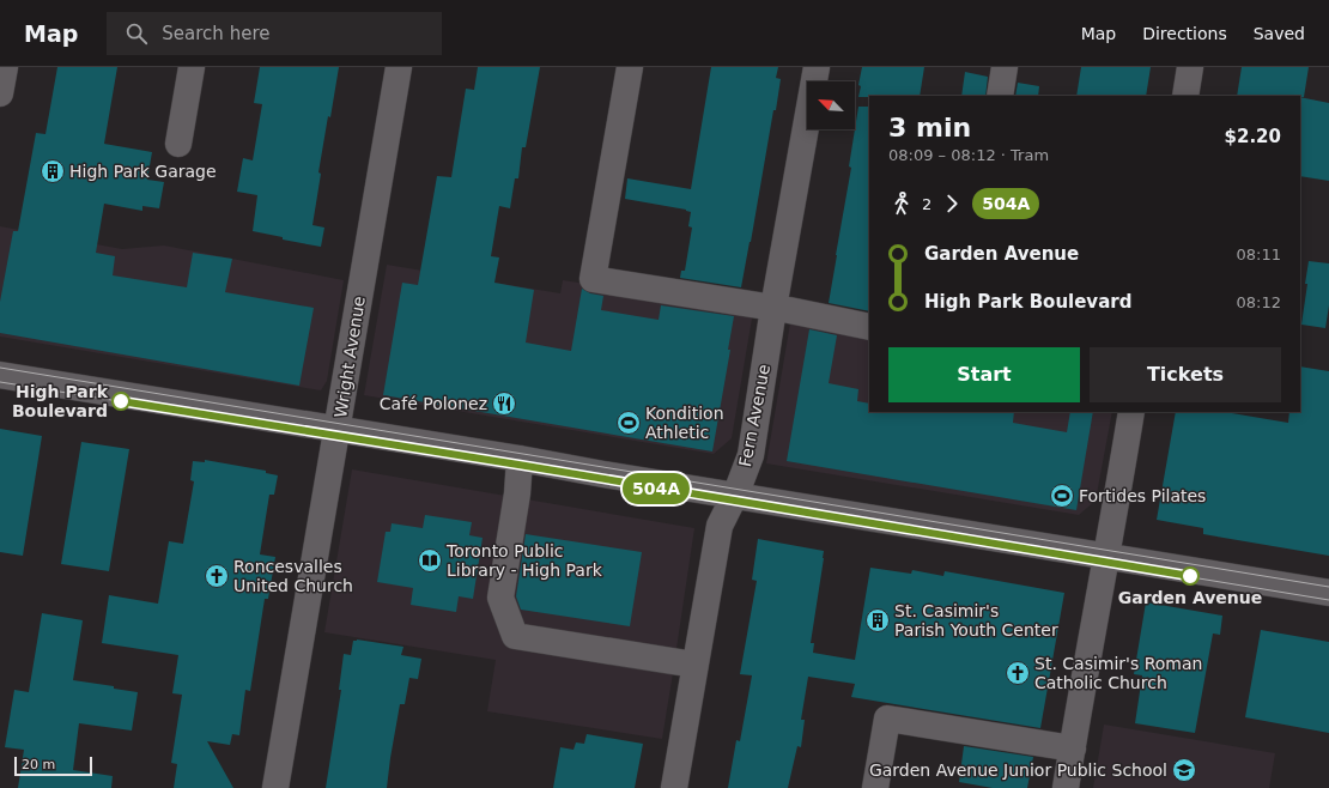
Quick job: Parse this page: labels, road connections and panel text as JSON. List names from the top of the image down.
{
  "streets": {
    "street": ["Wright Avenue", "Fern Avenue"]
  },
  "places": {
    "building": ["High Park Garage", "St. Casimir's Parish Youth Center"],
    "other": ["High Park Boulevard", "Garden Avenue"],
    "restaurant": ["Café Polonez"],
    "sports": ["Kondition Athletic", "Fortides Pilates"],
    "library": ["Toronto Public Library - High Park"],
    "church": ["Roncesvalles United Church", "St. Casimir's Roman Catholic Church"],
    "school or university": ["Garden Avenue Junior Public School"]
  },
  "lines": ["tram line 504A"],
  "scale_bar": "20 m",
  "north": "top left",
  "page": {
    "header": "Map",
    "search": "Search here",
    "nav": ["Map", "Directions", "Saved"],
    "on_map": "504A",
    "heading": ["3 min", "08:09 – 08:12 · Tram", "$2.20"],
    "legs": ["2", "504A"],
    "list": [
      {
        "name": "Garden Avenue",
        "value": "08:11"
      },
      {
        "name": "High Park Boulevard",
        "value": "08:12"
      }
    ],
    "buttons": ["Start", "Tickets"],
    "scale": "20 m"
  }
}
